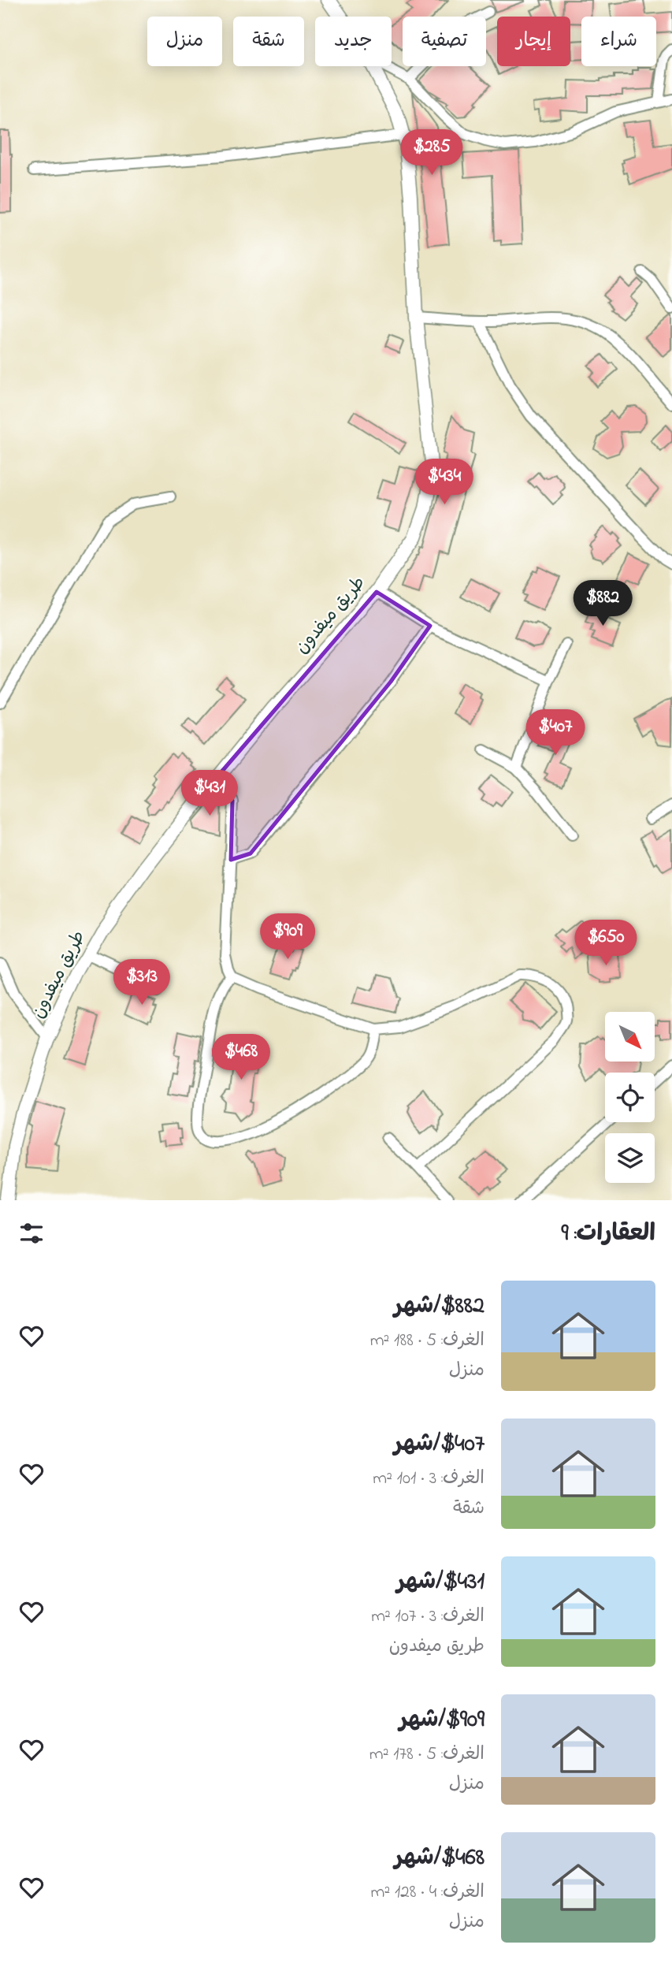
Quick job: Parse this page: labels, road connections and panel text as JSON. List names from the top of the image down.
{
  "streets": {
    "main road": ["طريق ميفدون"]
  },
  "north": "bottom right",
  "page": {
    "chip": [
      "شراء",
      "إيجار",
      "تصفية",
      "جديد",
      "شقة",
      "منزل"
    ],
    "price": [
      "$285",
      "$434",
      "$882",
      "$407",
      "$431",
      "$909",
      "$650",
      "$313",
      "$468"
    ],
    "heading": "العقارات: 9",
    "list": [
      {
        "name": "$882/شهر",
        "note": "الغرف: 5 · 188 m² · منزل"
      },
      {
        "name": "$407/شهر",
        "note": "الغرف: 3 · 101 m² · شقة"
      },
      {
        "name": "$431/شهر",
        "note": "الغرف: 3 · 107 m² · طريق ميفدون"
      },
      {
        "name": "$909/شهر",
        "note": "الغرف: 5 · 178 m² · منزل"
      },
      {
        "name": "$468/شهر",
        "note": "الغرف: 4 · 128 m² · منزل"
      }
    ]
  }
}
